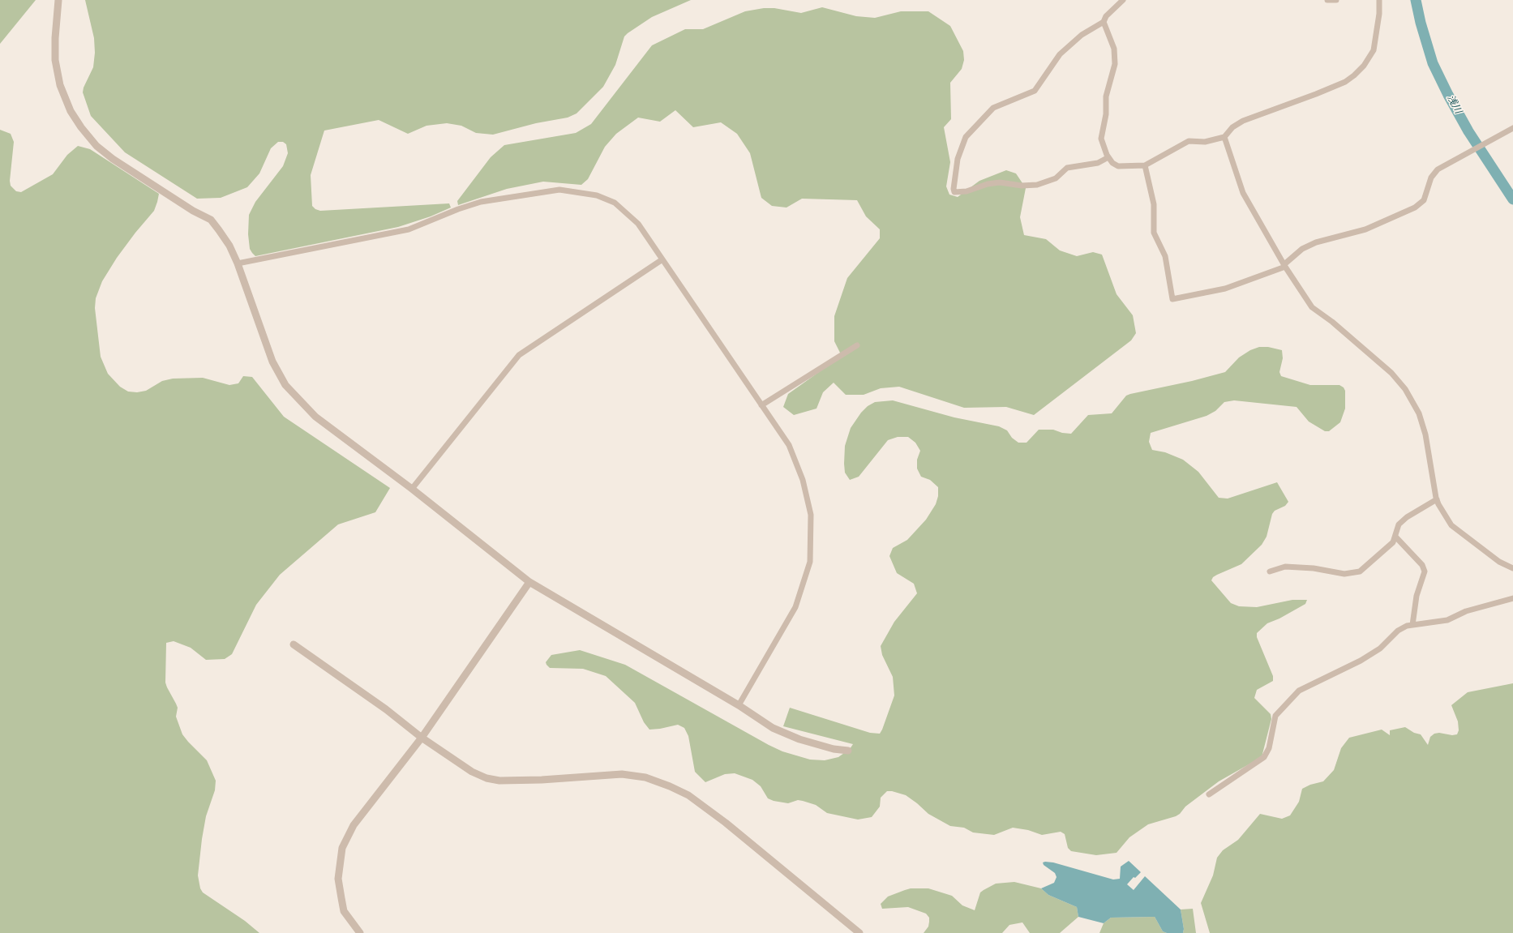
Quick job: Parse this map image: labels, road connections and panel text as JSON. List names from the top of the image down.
{
  "water": ["浅川"]
}
